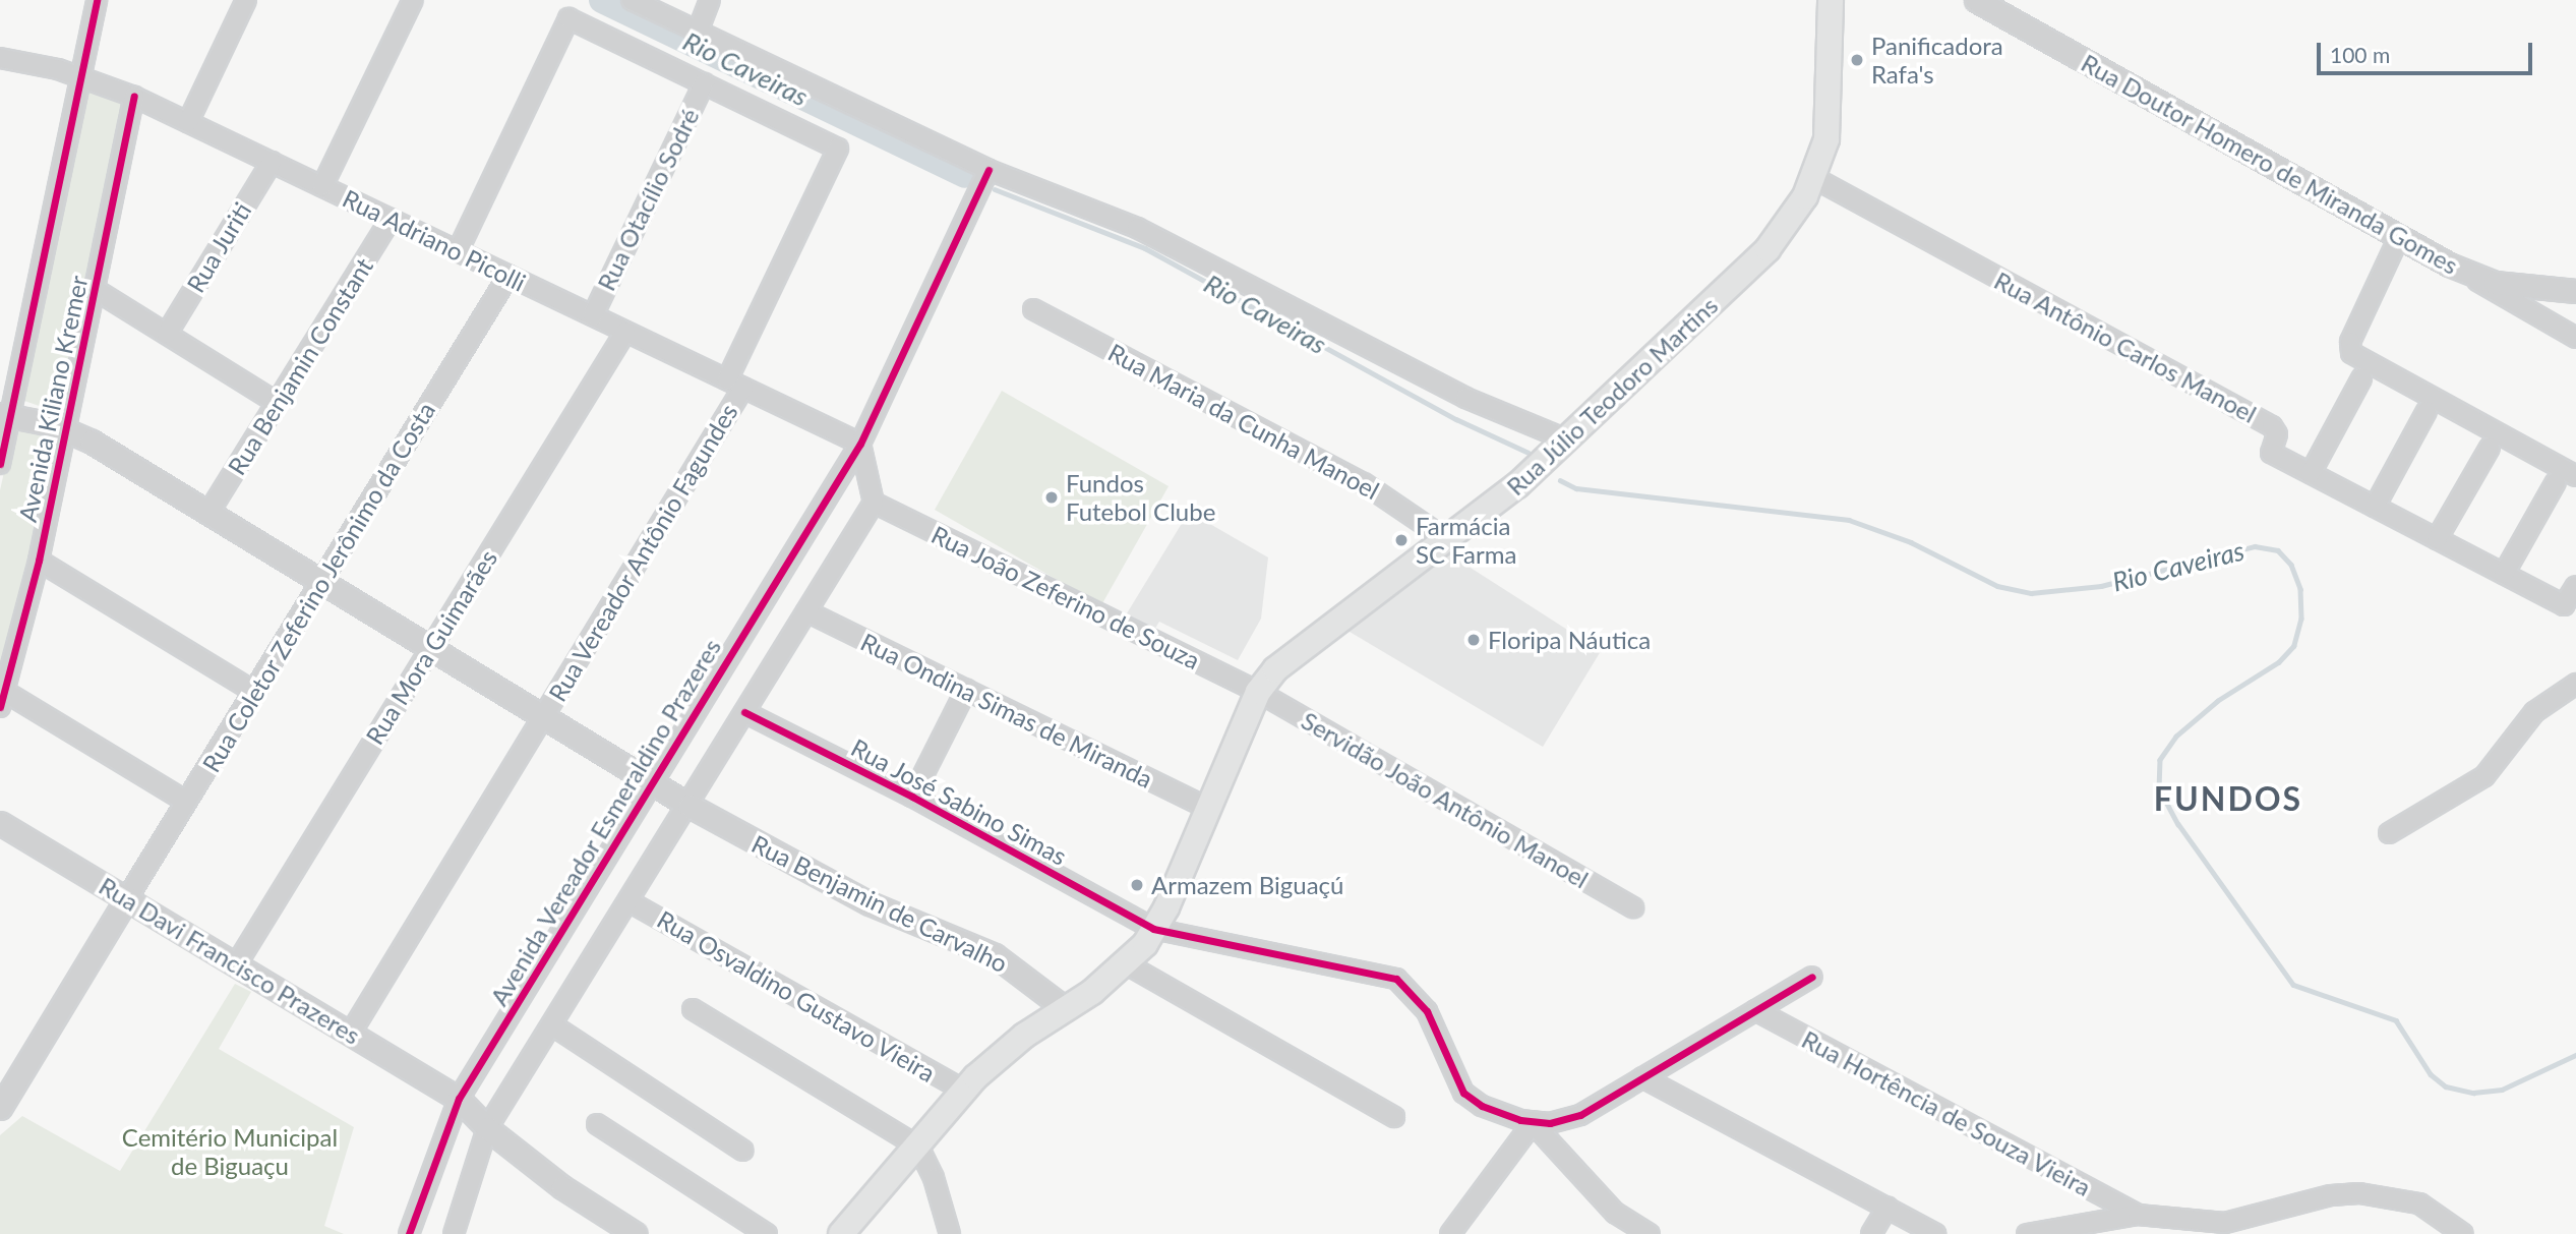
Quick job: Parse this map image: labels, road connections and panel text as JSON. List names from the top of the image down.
{
  "streets": {
    "main road": ["Rua Júlio Teodoro Martins"],
    "street": [
      "Rua Doutor Homero de Miranda Gomes",
      "Rua Otacílio Sodré",
      "Rua Adriano Picolli",
      "Rua Juriti",
      "Rua Antônio Carlos Manoel",
      "Rua Benjamin Constant",
      "Avenida Kiliano Kremer",
      "Rua Maria da Cunha Manoel",
      "Rua Vereador Antônio Fagundes",
      "Rua Coletor Zeferino Jerônimo da Costa",
      "Rua João Zeferino de Souza",
      "Rua Mora Guimarães",
      "Rua Ondina Simas de Miranda",
      "Servidão João Antônio Manoel",
      "Rua José Sabino Simas",
      "Avenida Vereador Esmeraldino Prazeres",
      "Rua Benjamin de Carvalho",
      "Rua Davi Francisco Prazeres",
      "Rua Osvaldino Gustavo Vieira",
      "Rua Hortência de Souza Vieira"
    ]
  },
  "crossings": [
    ["Rua Otacílio Sodré", "Rua Adriano Picolli"],
    ["Rua Otacílio Sodré", "Rua Vereador Antônio Fagundes"],
    ["Rua Adriano Picolli", "Rua Juriti"],
    ["Rua Adriano Picolli", "Rua Benjamin Constant"],
    ["Rua Adriano Picolli", "Avenida Kiliano Kremer"],
    ["Rua Adriano Picolli", "Rua Vereador Antônio Fagundes"],
    ["Rua Adriano Picolli", "Rua Coletor Zeferino Jerônimo da Costa"],
    ["Rua Adriano Picolli", "Rua Mora Guimarães"],
    ["Rua Adriano Picolli", "Avenida Vereador Esmeraldino Prazeres"],
    ["Rua Antônio Carlos Manoel", "Rua Júlio Teodoro Martins"],
    ["Rua Benjamin Constant", "Rua Benjamin de Carvalho"],
    ["Rua Júlio Teodoro Martins", "Rua Maria da Cunha Manoel"],
    ["Rua Júlio Teodoro Martins", "Rua João Zeferino de Souza"],
    ["Rua Júlio Teodoro Martins", "Rua Ondina Simas de Miranda"],
    ["Rua Júlio Teodoro Martins", "Servidão João Antônio Manoel"],
    ["Rua Júlio Teodoro Martins", "Rua José Sabino Simas"],
    ["Rua Júlio Teodoro Martins", "Rua Benjamin de Carvalho"],
    ["Rua Júlio Teodoro Martins", "Rua Osvaldino Gustavo Vieira"],
    ["Avenida Kiliano Kremer", "Rua Benjamin de Carvalho"],
    ["Rua Vereador Antônio Fagundes", "Rua Benjamin de Carvalho"],
    ["Rua Vereador Antônio Fagundes", "Rua Davi Francisco Prazeres"],
    ["Rua Coletor Zeferino Jerônimo da Costa", "Rua Benjamin de Carvalho"],
    ["Rua Coletor Zeferino Jerônimo da Costa", "Rua Davi Francisco Prazeres"],
    ["Rua João Zeferino de Souza", "Servidão João Antônio Manoel"],
    ["Rua Mora Guimarães", "Rua Benjamin de Carvalho"],
    ["Rua Mora Guimarães", "Rua Davi Francisco Prazeres"],
    ["Avenida Vereador Esmeraldino Prazeres", "Rua Benjamin de Carvalho"],
    ["Avenida Vereador Esmeraldino Prazeres", "Rua Davi Francisco Prazeres"]
  ],
  "districts": ["FUNDOS"],
  "water": ["Rio Caveiras"],
  "parks": ["Cemitério Municipal de Biguaçu"],
  "places": [
    "Panificadora Rafa's",
    "Fundos Futebol Clube",
    "Farmácia SC Farma",
    "Floripa Náutica",
    "Armazem Biguaçú"
  ],
  "scale_bar": "100 m"
}
